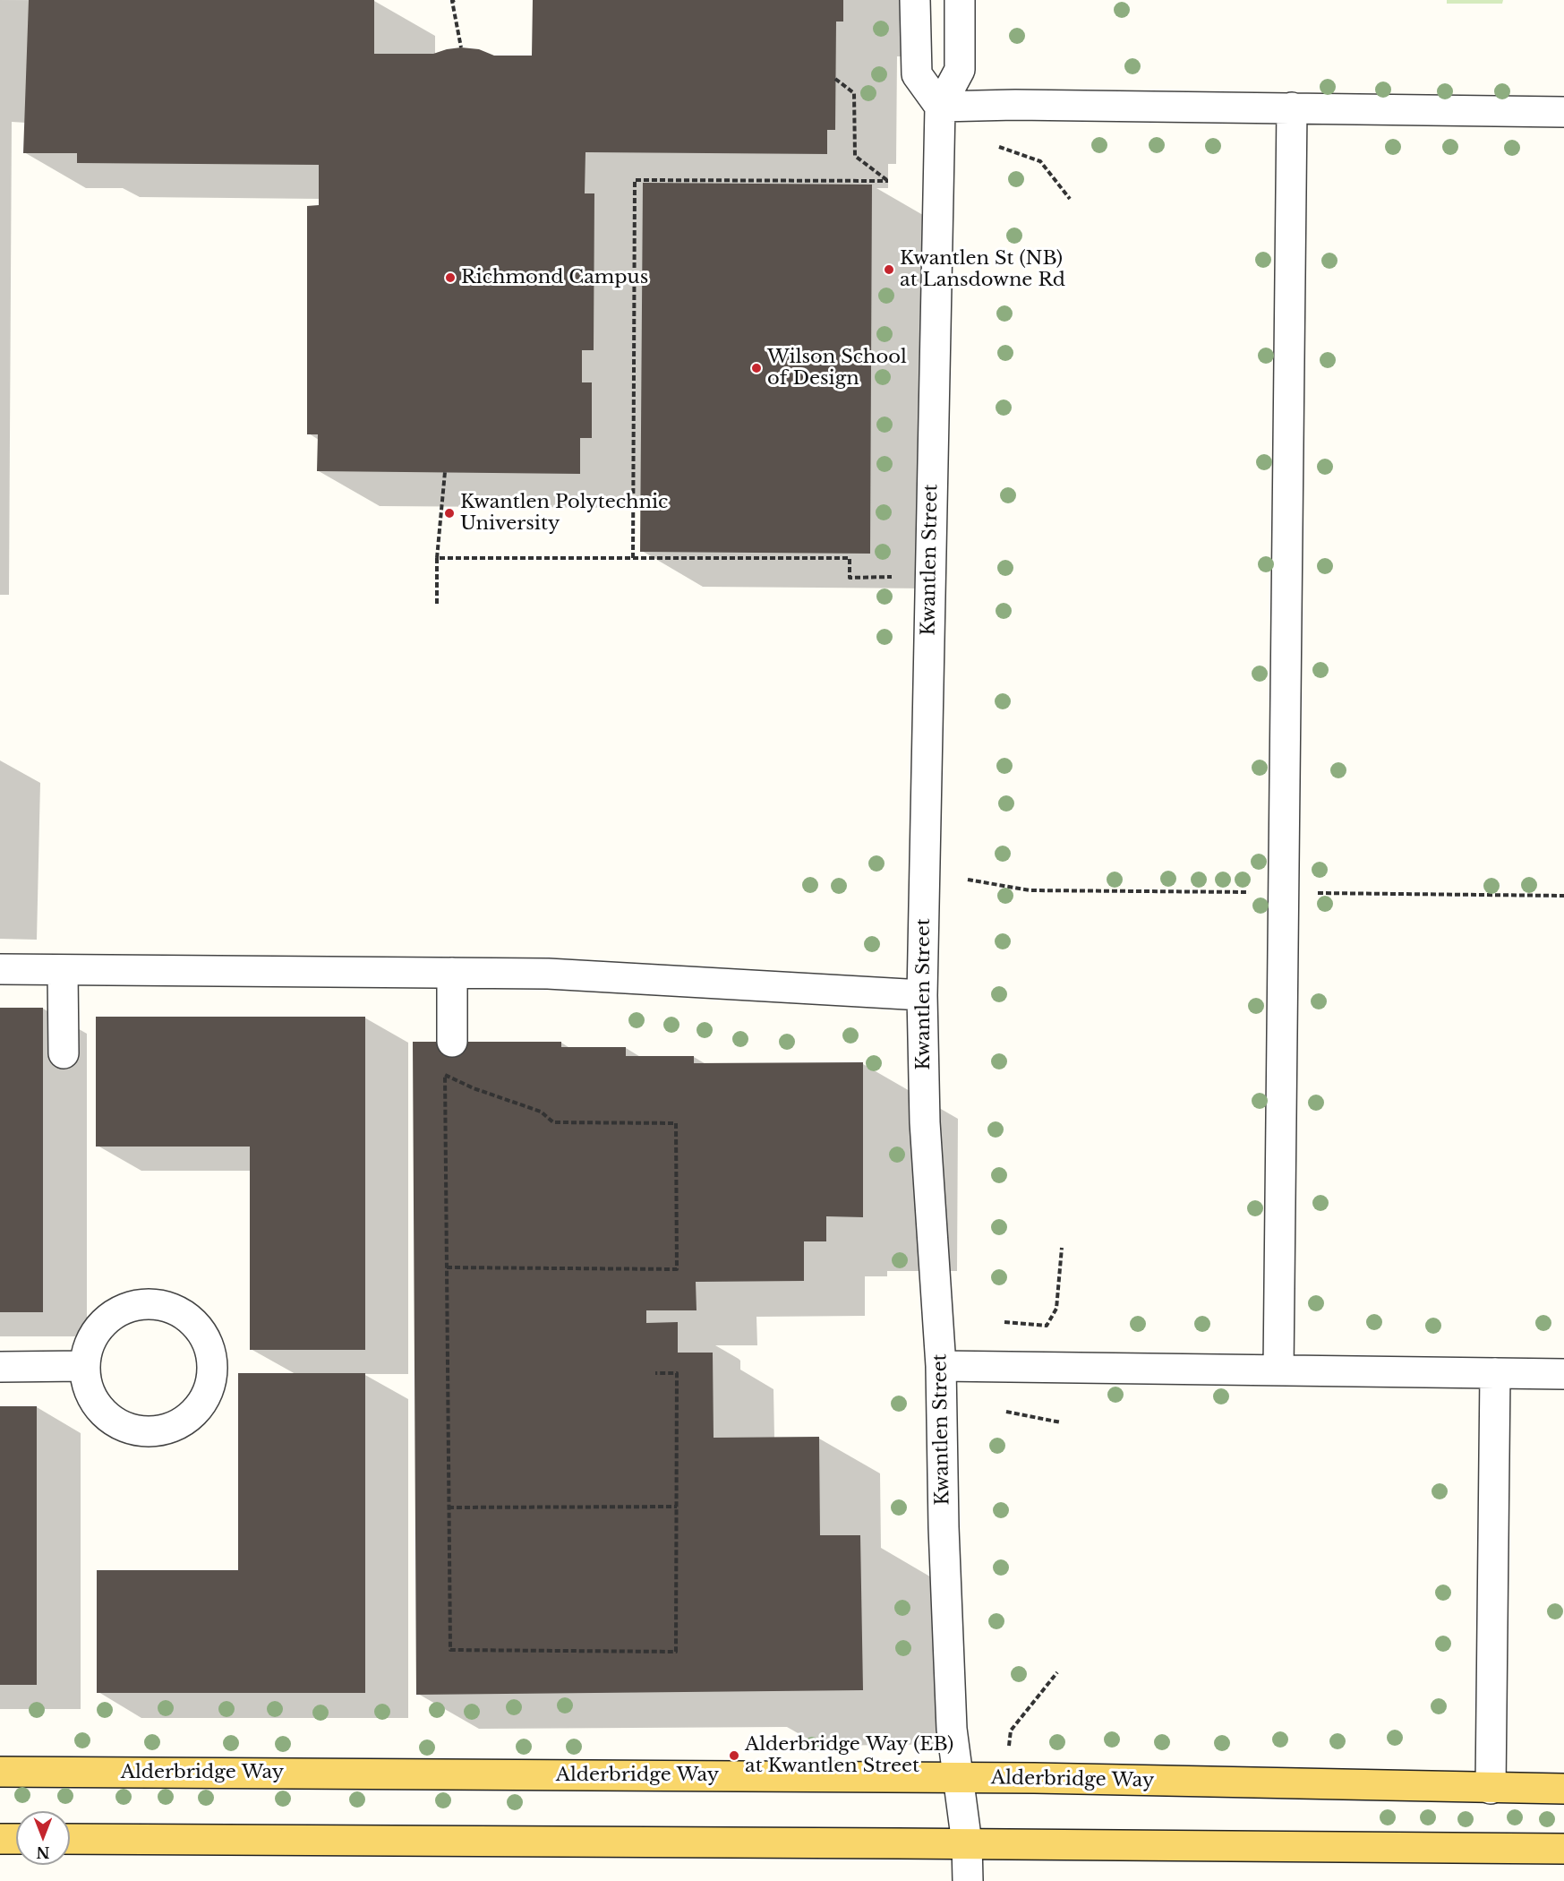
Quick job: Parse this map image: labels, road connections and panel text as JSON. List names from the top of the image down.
{
  "streets": {
    "main road": ["Alderbridge Way"],
    "street": ["Kwantlen Street"]
  },
  "crossings": [
    ["Kwantlen Street", "Alderbridge Way"]
  ],
  "places": [
    "Kwantlen St (NB) at Lansdowne Rd",
    "Richmond Campus",
    "Wilson School of Design",
    "Kwantlen Polytechnic University",
    "Alderbridge Way (EB) at Kwantlen Street"
  ],
  "north": "bottom"
}
